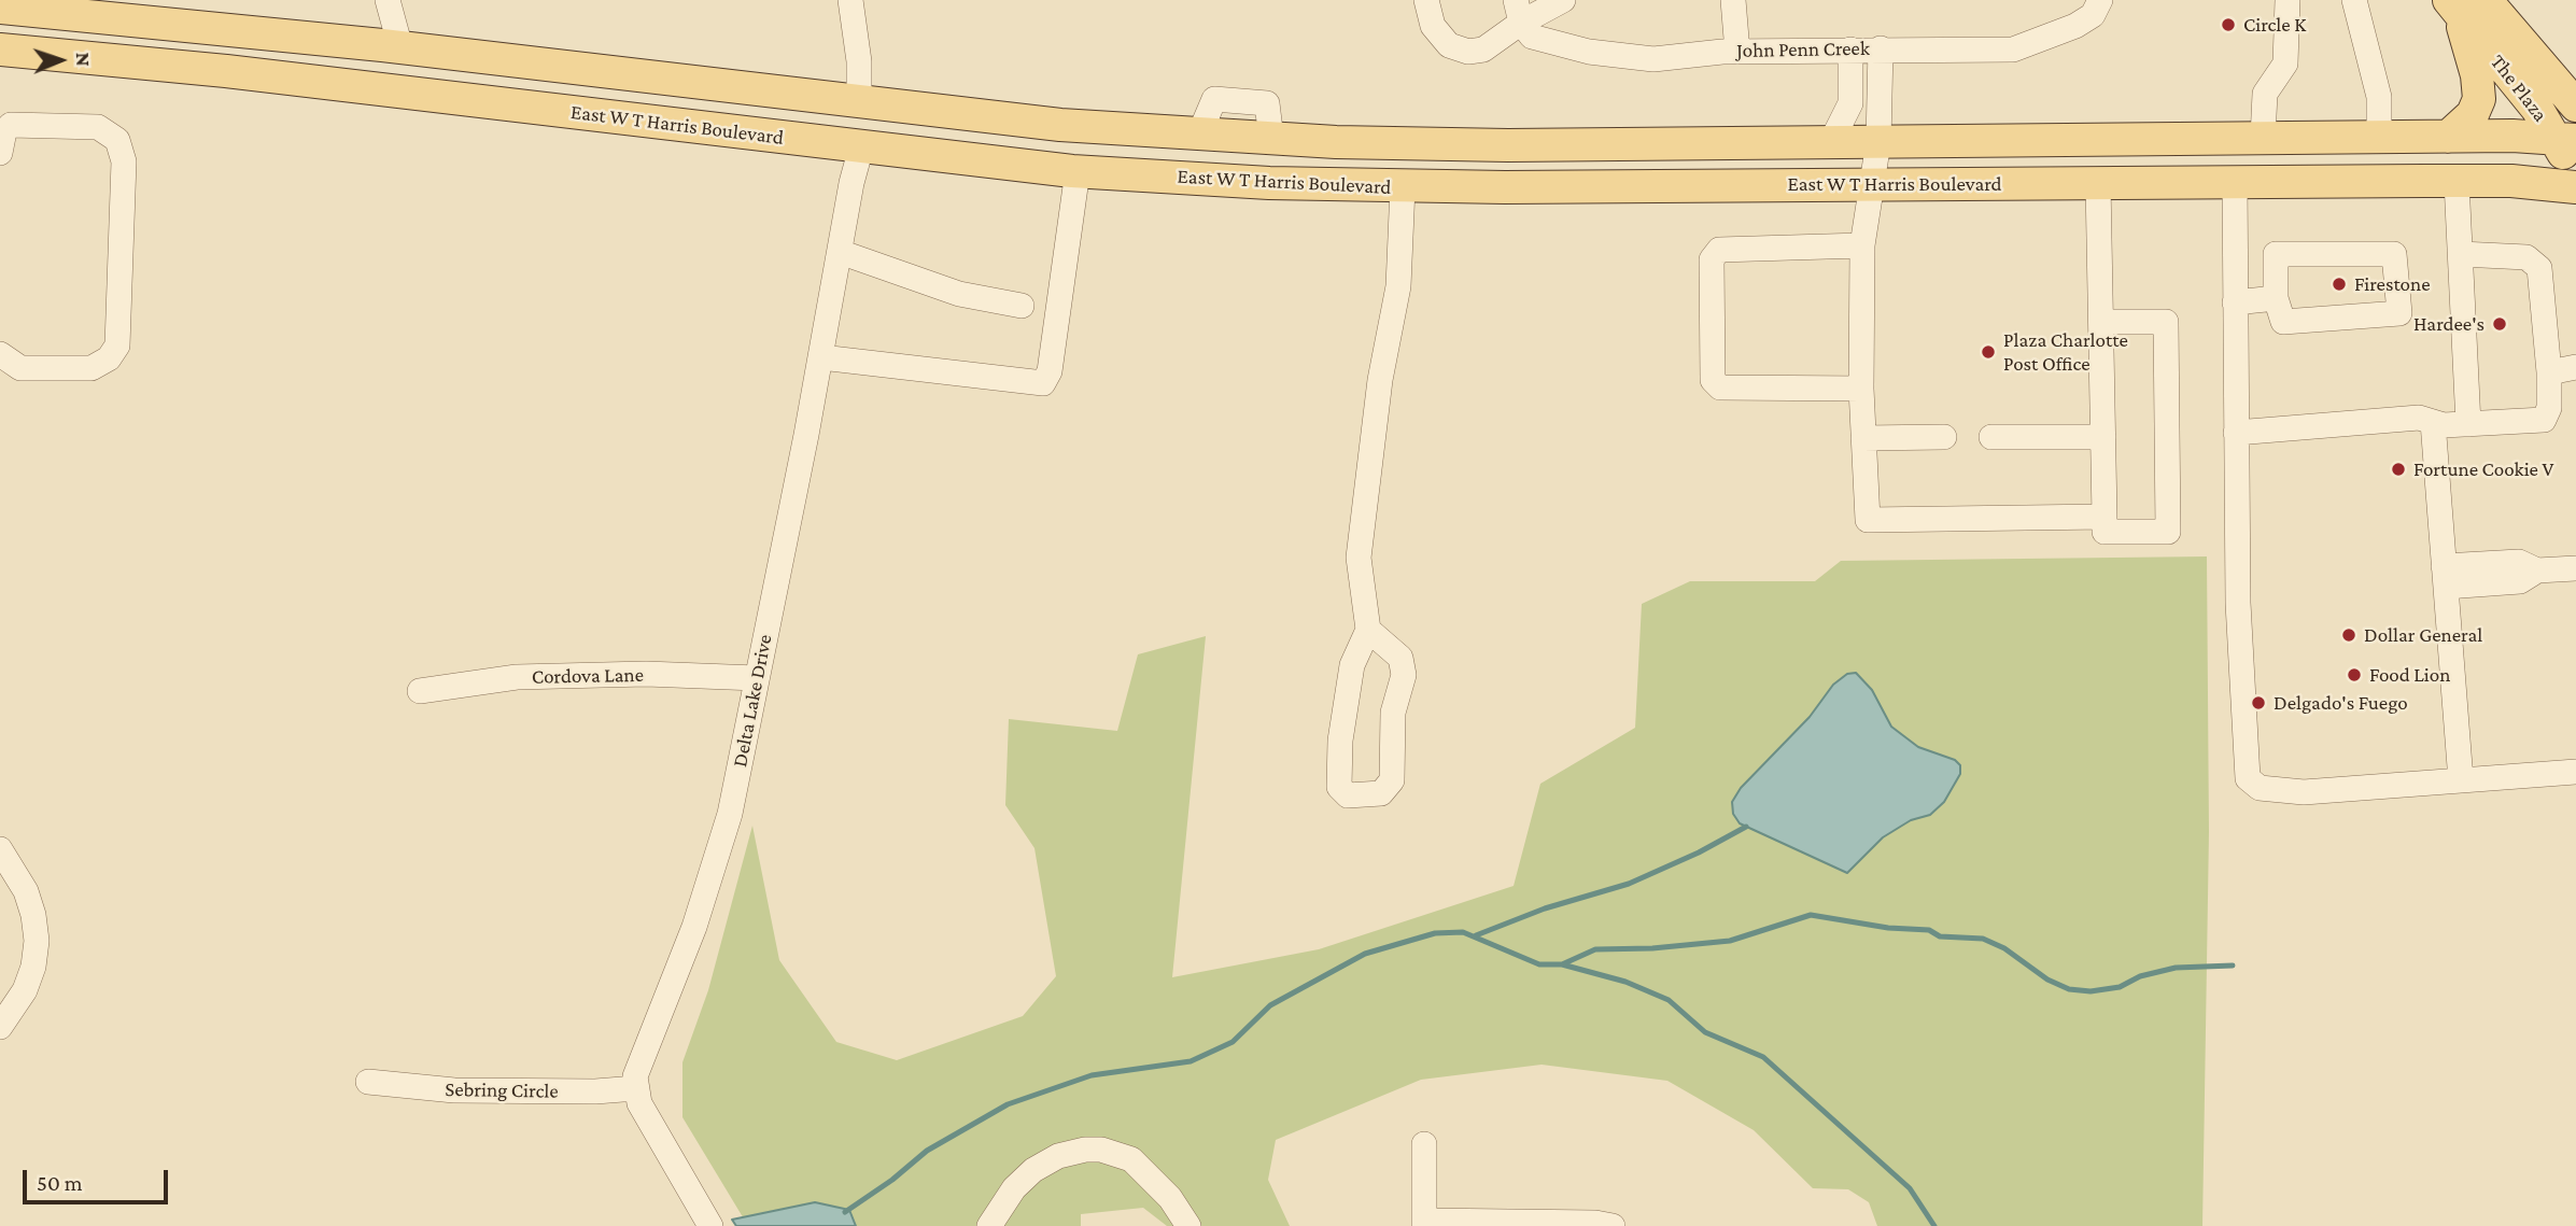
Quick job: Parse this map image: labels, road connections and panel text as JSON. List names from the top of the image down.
{
  "streets": {
    "main road": ["The Plaza", "East W T Harris Boulevard"],
    "street": [
      "John Penn Creek",
      "Cordova Lane",
      "Delta Lake Drive",
      "Sebring Circle"
    ]
  },
  "crossings": [
    ["The Plaza", "East W T Harris Boulevard"],
    ["East W T Harris Boulevard", "Delta Lake Drive"],
    ["Cordova Lane", "Delta Lake Drive"],
    ["Delta Lake Drive", "Sebring Circle"]
  ],
  "places": [
    "Circle K",
    "Firestone",
    "Hardee's",
    "Plaza Charlotte Post Office",
    "Fortune Cookie V",
    "Dollar General",
    "Food Lion",
    "Delgado's Fuego"
  ],
  "scale_bar": "50 m",
  "north": "right"
}
